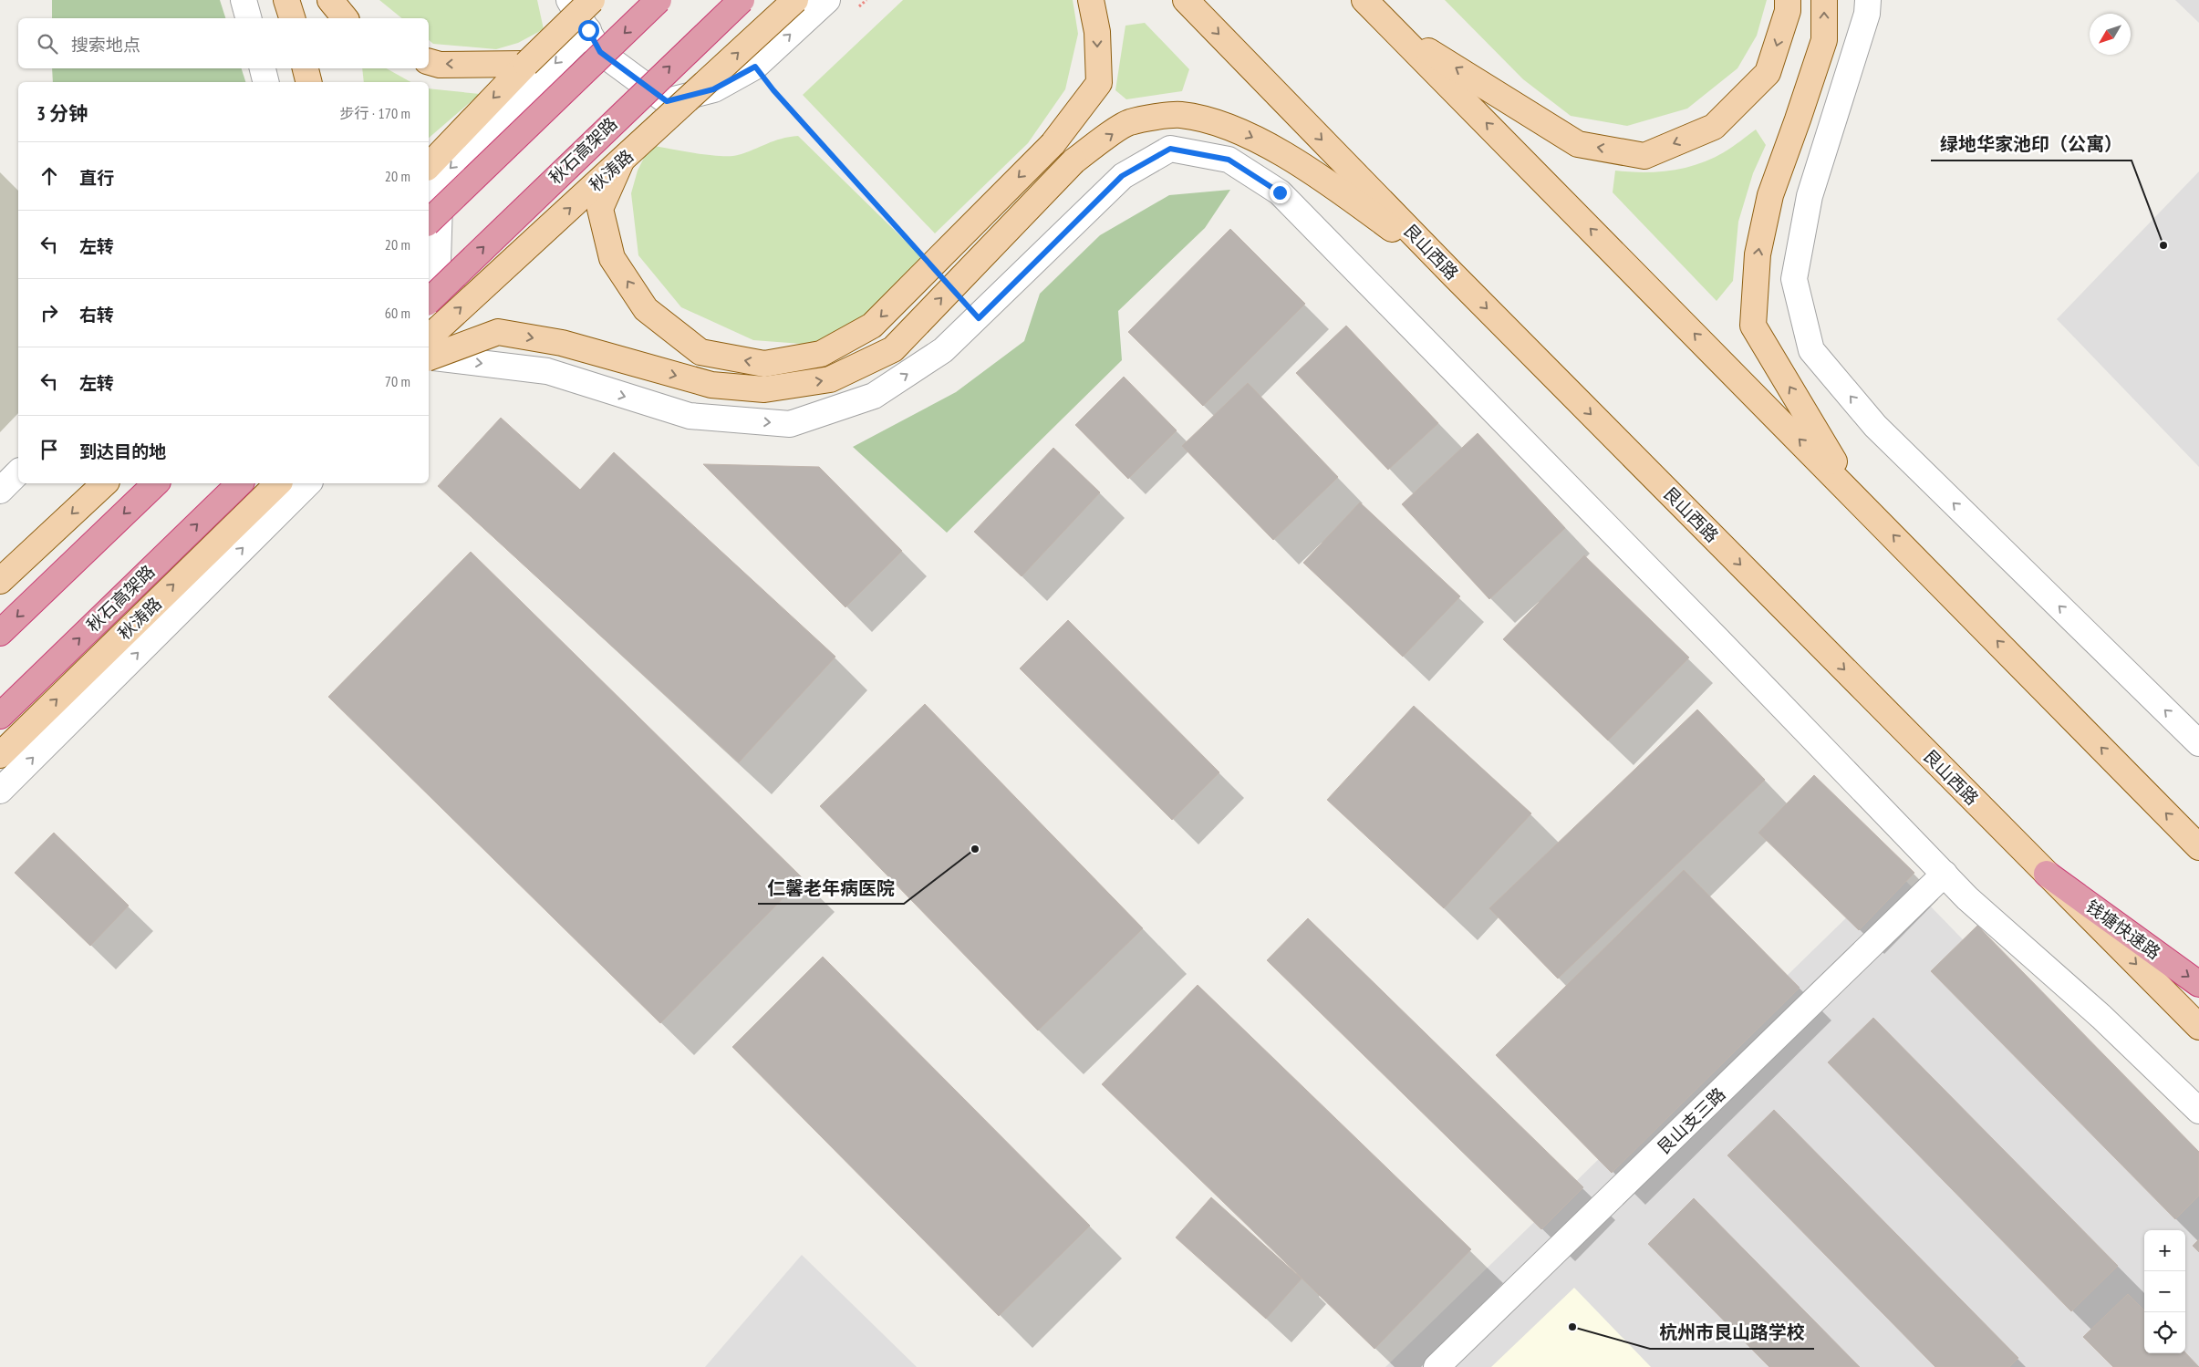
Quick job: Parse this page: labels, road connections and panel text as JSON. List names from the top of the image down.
{
  "streets": {
    "highway": ["秋石高架路", "钱塘快速路"],
    "main road": ["秋涛路", "艮山西路"],
    "street": ["艮山支三路"]
  },
  "crossings": [
    ["艮山西路", "钱塘快速路"]
  ],
  "one_way": ["钱塘快速路"],
  "places": ["绿地华家池印（公寓）", "仁馨老年病医院", "杭州市艮山路学校"],
  "north": "bottom left",
  "page": {
    "search": "搜索地点",
    "heading": ["3 分钟", "步行 · 170 m"],
    "list": [
      ["直行", "20 m"],
      ["左转", "20 m"],
      ["右转", "60 m"],
      ["左转", "70 m"],
      "到达目的地"
    ],
    "map_buttons": ["+", "−"]
  }
}
